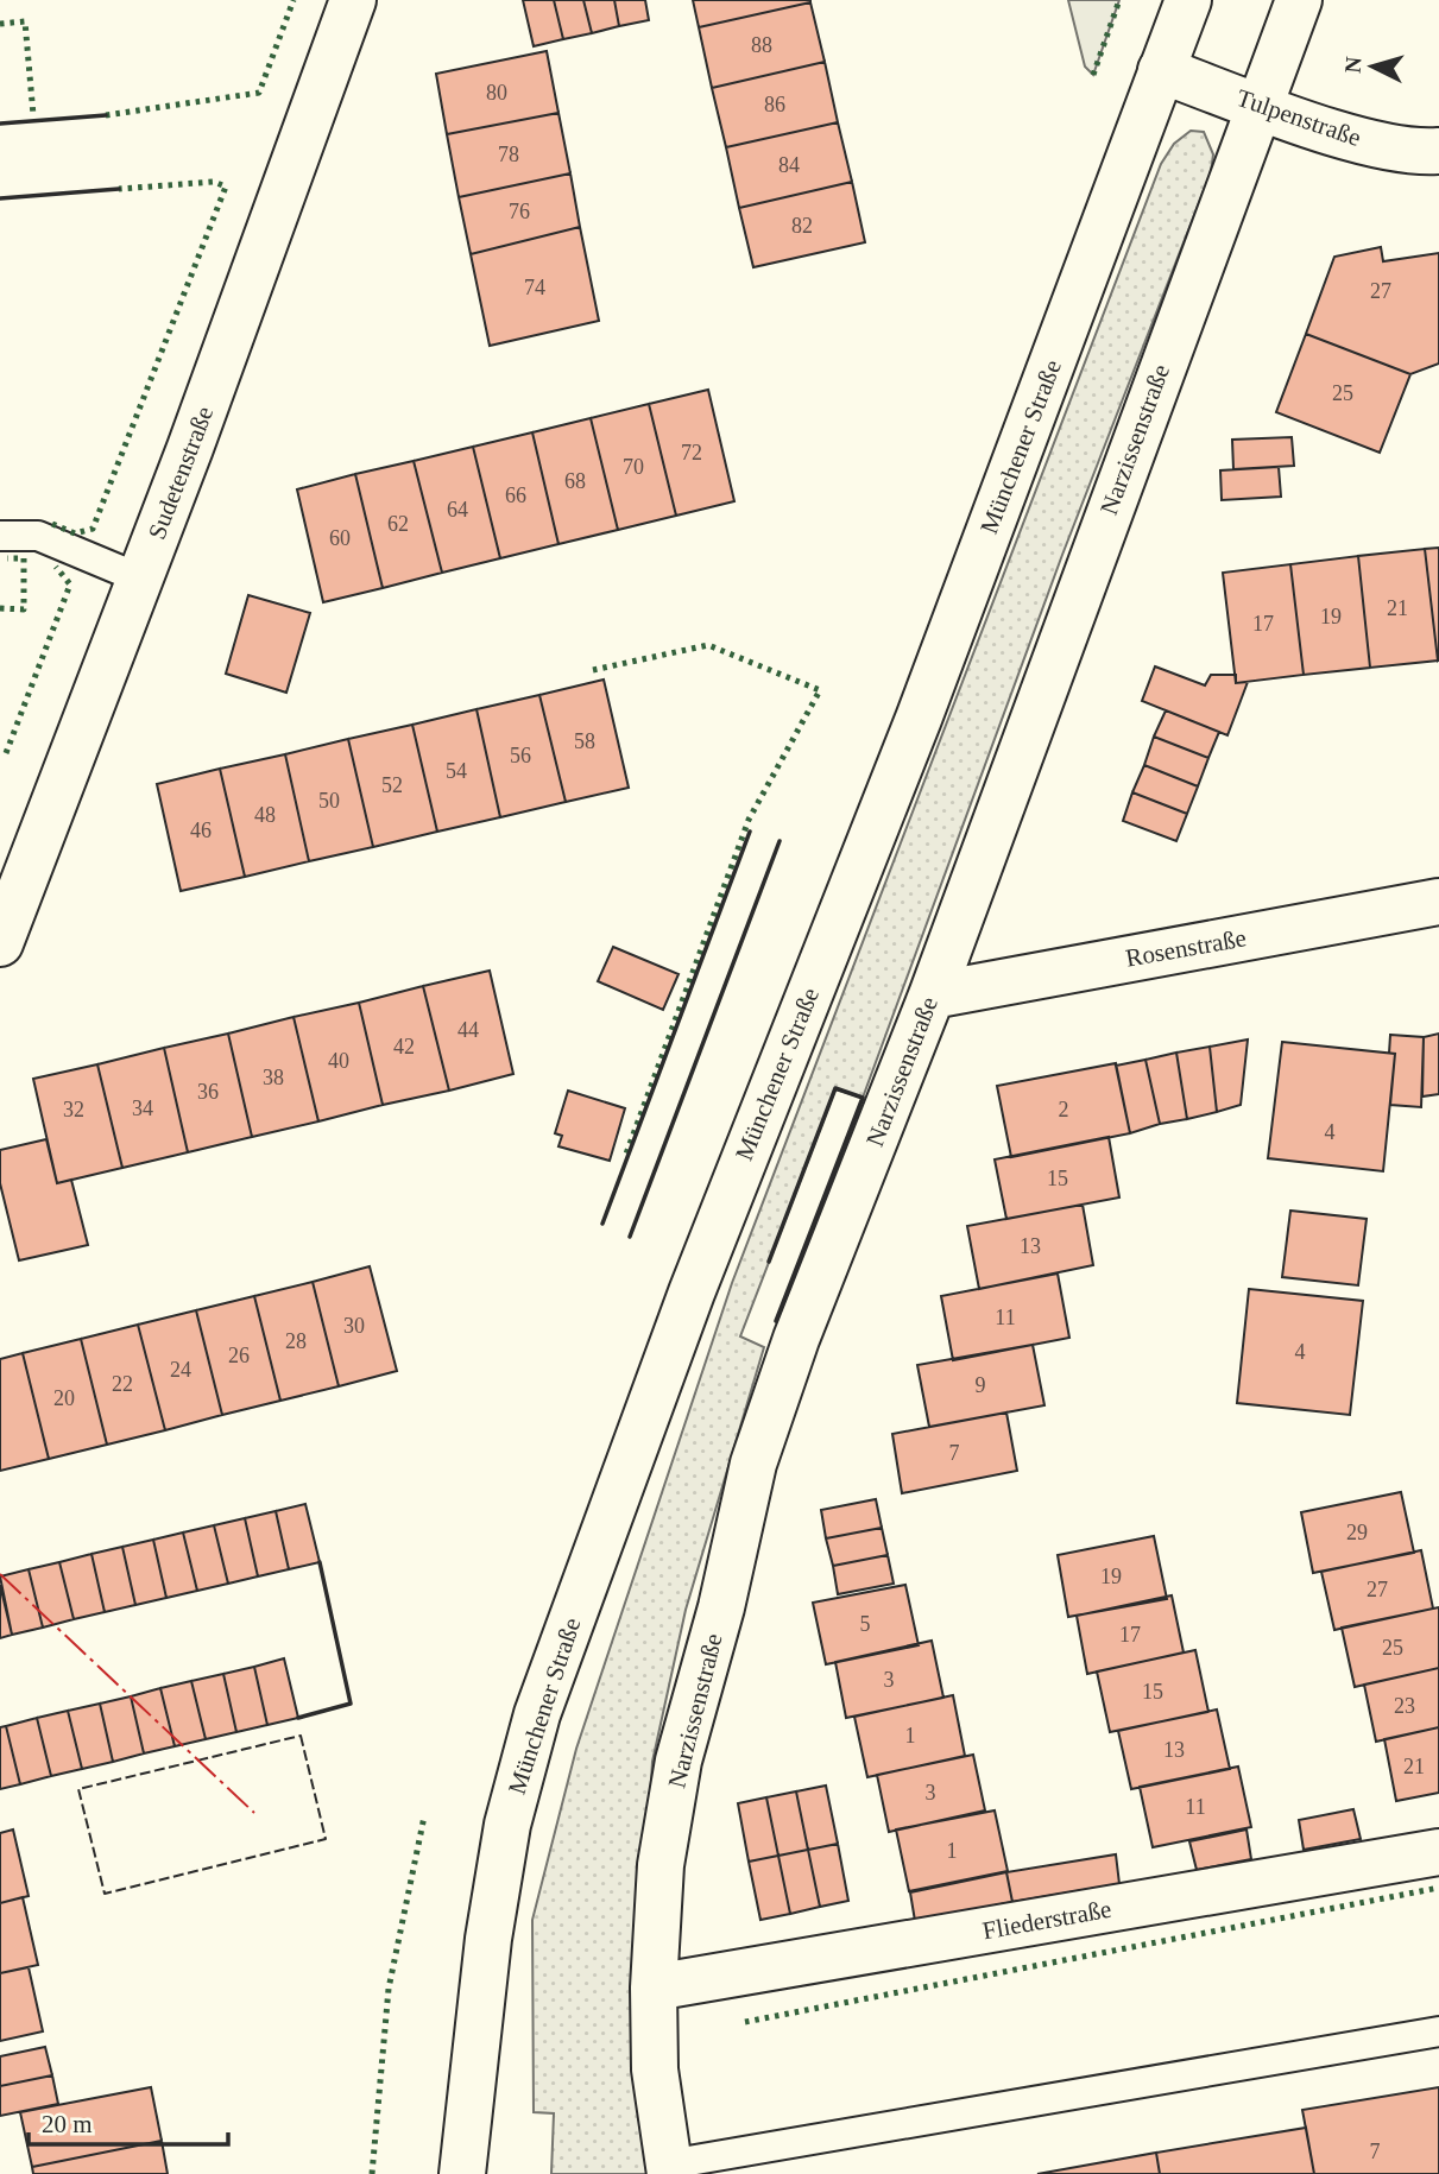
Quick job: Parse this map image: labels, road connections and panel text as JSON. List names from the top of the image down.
{
  "streets": {
    "street": [
      "Tulpenstraße",
      "Narzissenstraße",
      "Münchener Straße",
      "Sudetenstraße",
      "Rosenstraße",
      "Fliederstraße"
    ]
  },
  "crossings": [
    ["Tulpenstraße", "Narzissenstraße"],
    ["Tulpenstraße", "Münchener Straße"],
    ["Narzissenstraße", "Rosenstraße"],
    ["Narzissenstraße", "Fliederstraße"]
  ],
  "house_numbers": [
    "88",
    "80",
    "86",
    "78",
    "84",
    "76",
    "82",
    "74",
    "27",
    "25",
    "72",
    "70",
    "68",
    "66",
    "64",
    "62",
    "60",
    "21",
    "19",
    "17",
    "58",
    "56",
    "54",
    "52",
    "50",
    "48",
    "46",
    "44",
    "42",
    "40",
    "38",
    "36",
    "34",
    "32",
    "2",
    "4",
    "15",
    "13",
    "11",
    "30",
    "28",
    "4",
    "26",
    "24",
    "22",
    "9",
    "20",
    "7",
    "29",
    "19",
    "27",
    "5",
    "17",
    "25",
    "3",
    "15",
    "23",
    "1",
    "13",
    "21",
    "3",
    "11",
    "1",
    "7"
  ],
  "scale_bar": "20 m",
  "north": "left"
}
